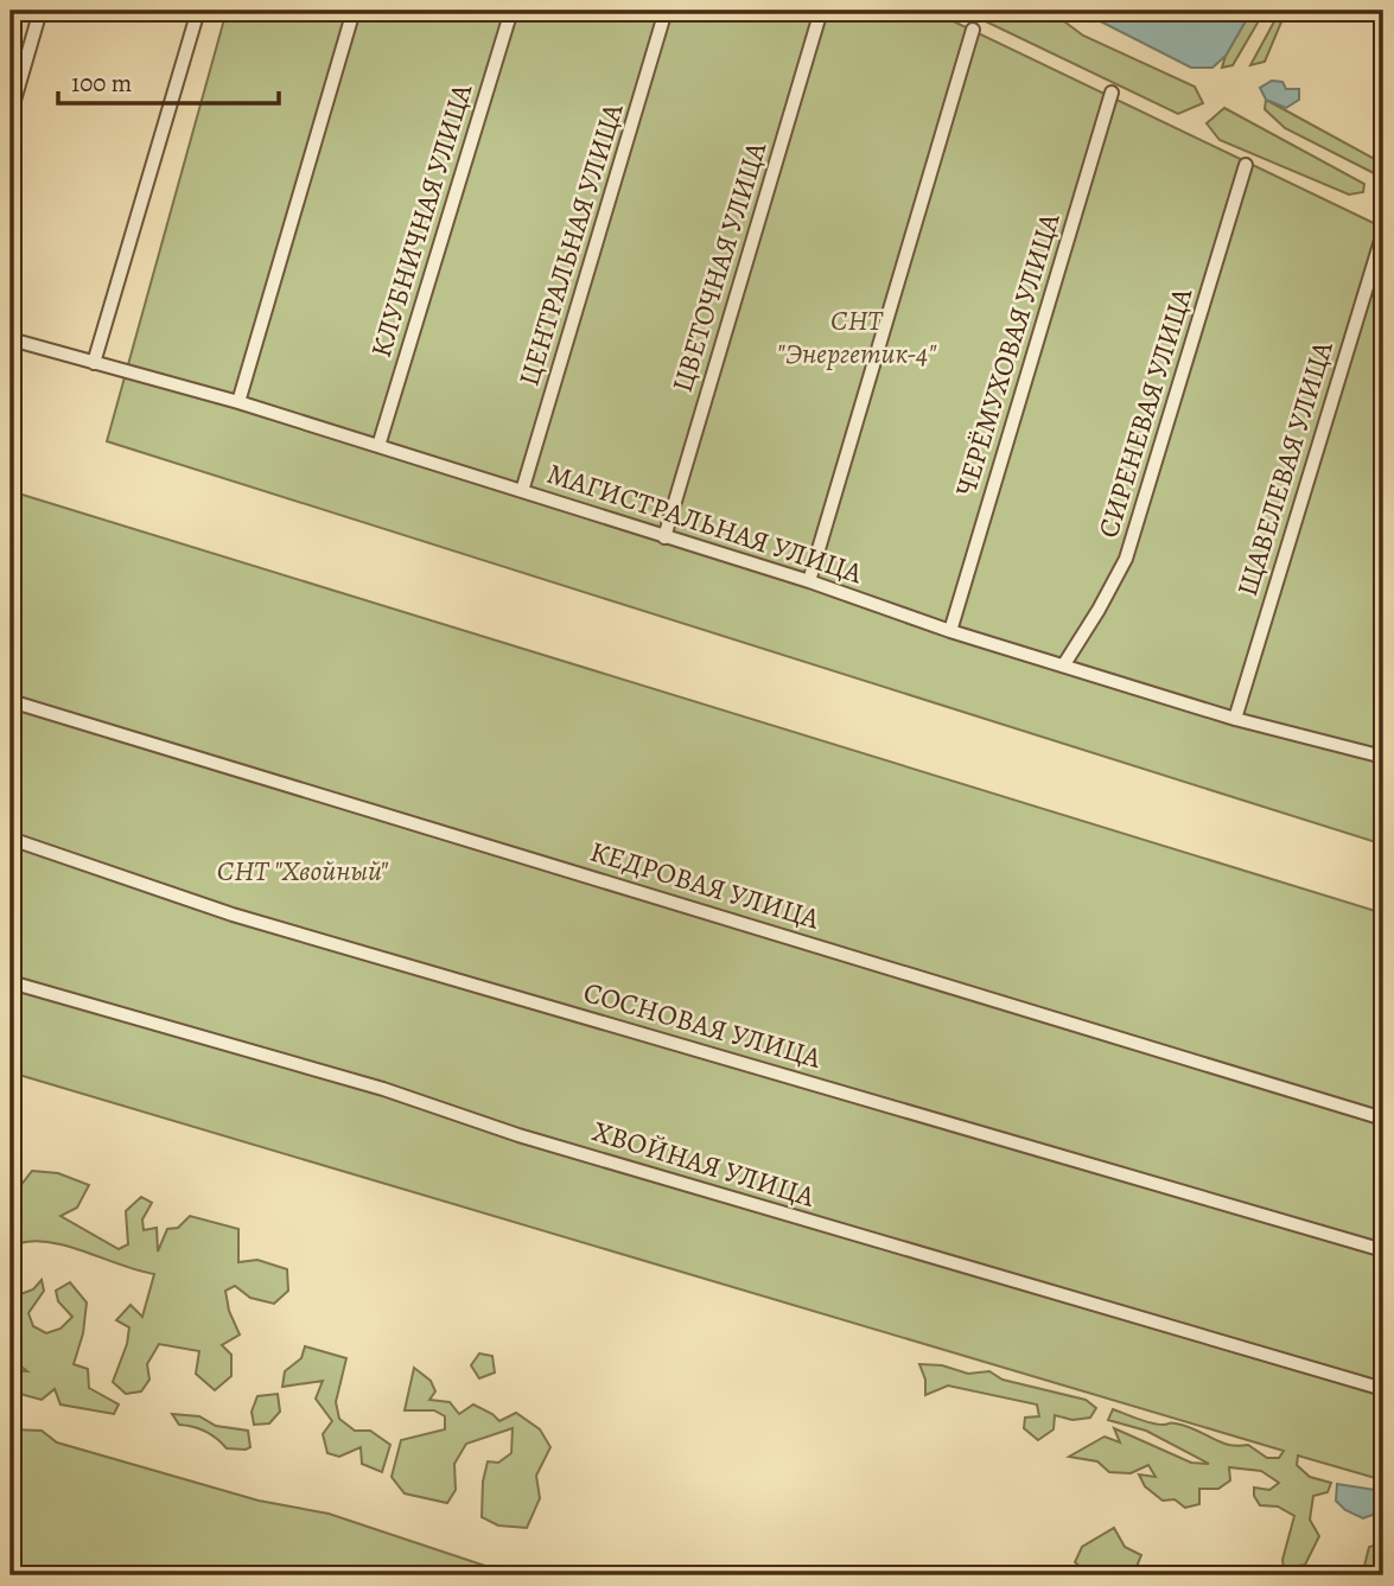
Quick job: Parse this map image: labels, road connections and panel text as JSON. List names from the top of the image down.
{
  "streets": {
    "street": [
      "КЛУБНИЧНАЯ УЛИЦА",
      "ЦЕНТРАЛЬНАЯ УЛИЦА",
      "ЦВЕТОЧНАЯ УЛИЦА",
      "ЧЕРЁМУХОВАЯ УЛИЦА",
      "СИРЕНЕВАЯ УЛИЦА",
      "ЩАВЕЛЕВАЯ УЛИЦА",
      "МАГИСТРАЛЬНАЯ УЛИЦА",
      "КЕДРОВАЯ УЛИЦА",
      "СОСНОВАЯ УЛИЦА",
      "ХВОЙНАЯ УЛИЦА"
    ]
  },
  "crossings": [
    ["КЛУБНИЧНАЯ УЛИЦА", "МАГИСТРАЛЬНАЯ УЛИЦА"],
    ["ЦЕНТРАЛЬНАЯ УЛИЦА", "МАГИСТРАЛЬНАЯ УЛИЦА"],
    ["ЦВЕТОЧНАЯ УЛИЦА", "МАГИСТРАЛЬНАЯ УЛИЦА"],
    ["ЧЕРЁМУХОВАЯ УЛИЦА", "МАГИСТРАЛЬНАЯ УЛИЦА"],
    ["СИРЕНЕВАЯ УЛИЦА", "МАГИСТРАЛЬНАЯ УЛИЦА"],
    ["ЩАВЕЛЕВАЯ УЛИЦА", "МАГИСТРАЛЬНАЯ УЛИЦА"]
  ],
  "parks": ["СНТ \"Энергетик-4\"", "СНТ \"Хвойный\""],
  "scale_bar": "100 m"
}
